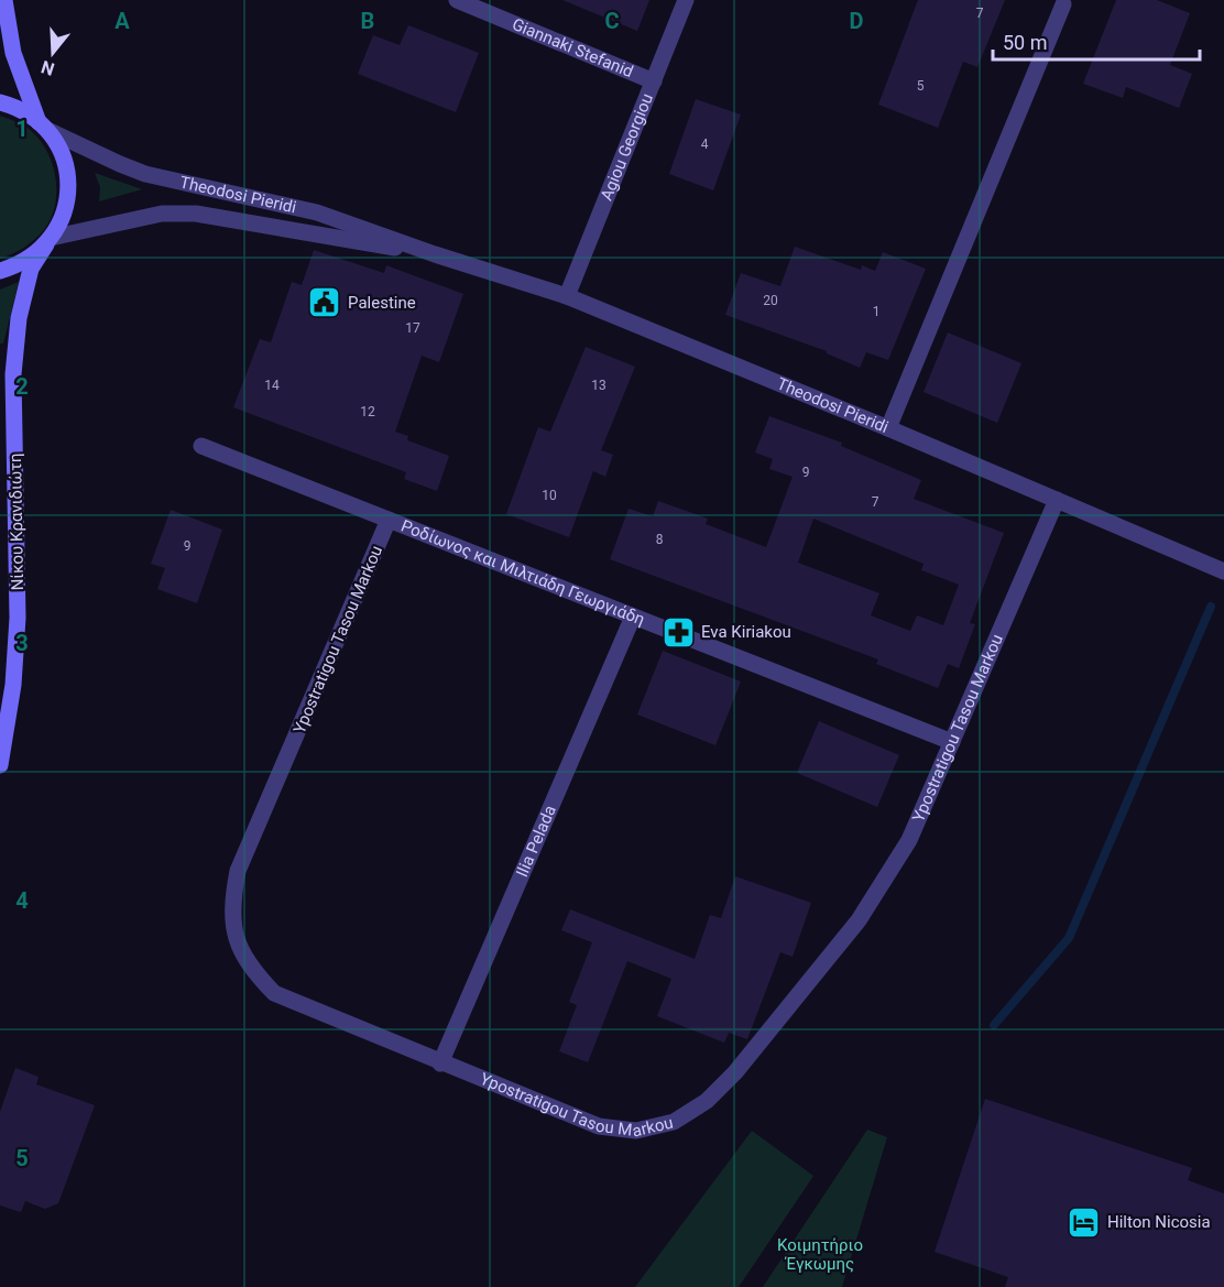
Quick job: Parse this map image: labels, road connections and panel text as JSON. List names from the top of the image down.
{
  "streets": {
    "main road": ["Νίκου Κρανιδιώτη"],
    "street": [
      "Giannaki Stefanid",
      "Agiou Georgiou",
      "Theodosi Pieridi",
      "Ροδίωνος και Μιλτιάδη Γεωργιάδη",
      "Ypostratigou Tasou Markou",
      "Ilia Pelada"
    ]
  },
  "crossings": [
    ["Giannaki Stefanid", "Agiou Georgiou"],
    ["Agiou Georgiou", "Theodosi Pieridi"],
    ["Theodosi Pieridi", "Νίκου Κρανιδιώτη"],
    ["Theodosi Pieridi", "Ypostratigou Tasou Markou"],
    ["Ροδίωνος και Μιλτιάδη Γεωργιάδη", "Ypostratigou Tasou Markou"],
    ["Ροδίωνος και Μιλτιάδη Γεωργιάδη", "Ilia Pelada"],
    ["Ypostratigou Tasou Markou", "Ilia Pelada"]
  ],
  "parks": ["Κοιμητήριο Έγκωμης"],
  "places": {
    "public building": ["Palestine"],
    "pharmacy": ["Eva Kiriakou"],
    "hotel": ["Hilton Nicosia"]
  },
  "house_numbers": [
    "7",
    "5",
    "4",
    "20",
    "1",
    "17",
    "14",
    "13",
    "12",
    "9",
    "10",
    "7",
    "8",
    "9"
  ],
  "scale_bar": "50 m",
  "north": "bottom",
  "grid": {
    "columns": [
      "A",
      "B",
      "C",
      "D"
    ],
    "rows": [
      "1",
      "2",
      "3",
      "4",
      "5"
    ]
  }
}
